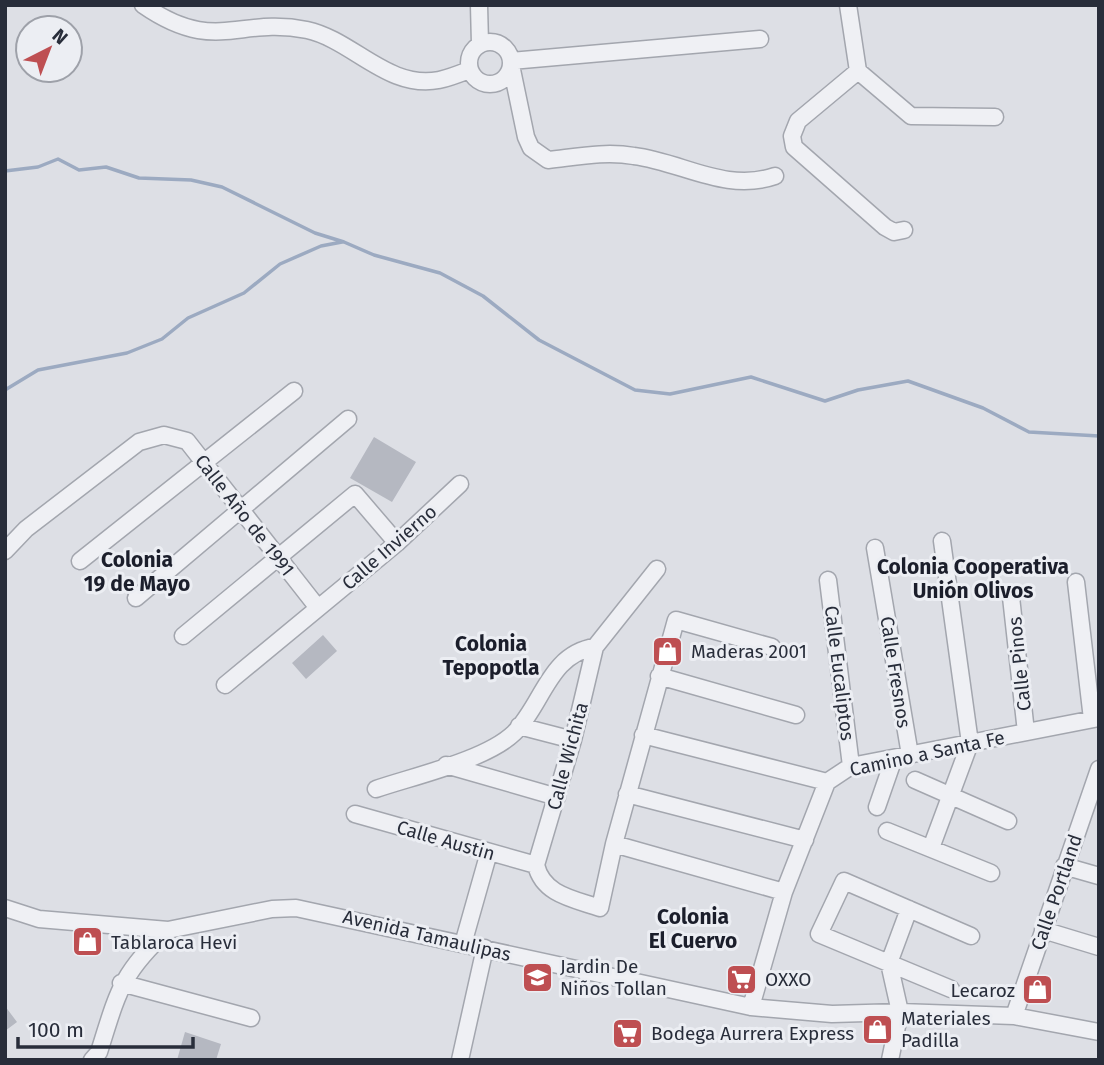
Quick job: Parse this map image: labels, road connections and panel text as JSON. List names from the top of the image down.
{
  "streets": {
    "street": [
      "Calle Año de 1991",
      "Calle Invierno",
      "Calle Pinos",
      "Calle Fresnos",
      "Calle Eucaliptos",
      "Camino a Santa Fe",
      "Calle Wichita",
      "Calle Austin",
      "Calle Portland",
      "Avenida Tamaulipas"
    ]
  },
  "crossings": [
    ["Calle Año de 1991", "Calle Invierno"],
    ["Calle Pinos", "Camino a Santa Fe"],
    ["Calle Fresnos", "Camino a Santa Fe"],
    ["Calle Eucaliptos", "Camino a Santa Fe"],
    ["Camino a Santa Fe", "Avenida Tamaulipas"],
    ["Calle Wichita", "Calle Austin"],
    ["Calle Portland", "Avenida Tamaulipas"]
  ],
  "districts": [
    "Colonia 19 de Mayo",
    "Colonia Cooperativa Unión Olivos",
    "Colonia Tepopotla",
    "Colonia El Cuervo"
  ],
  "places": {
    "shop": [
      "Maderas 2001",
      "Tablaroca Hevi",
      "Lecaroz",
      "Materiales Padilla"
    ],
    "school or university": ["Jardin De Niños Tollan"],
    "supermarket": ["OXXO", "Bodega Aurrera Express"]
  },
  "scale_bar": "100 m",
  "north": "top right"
}
